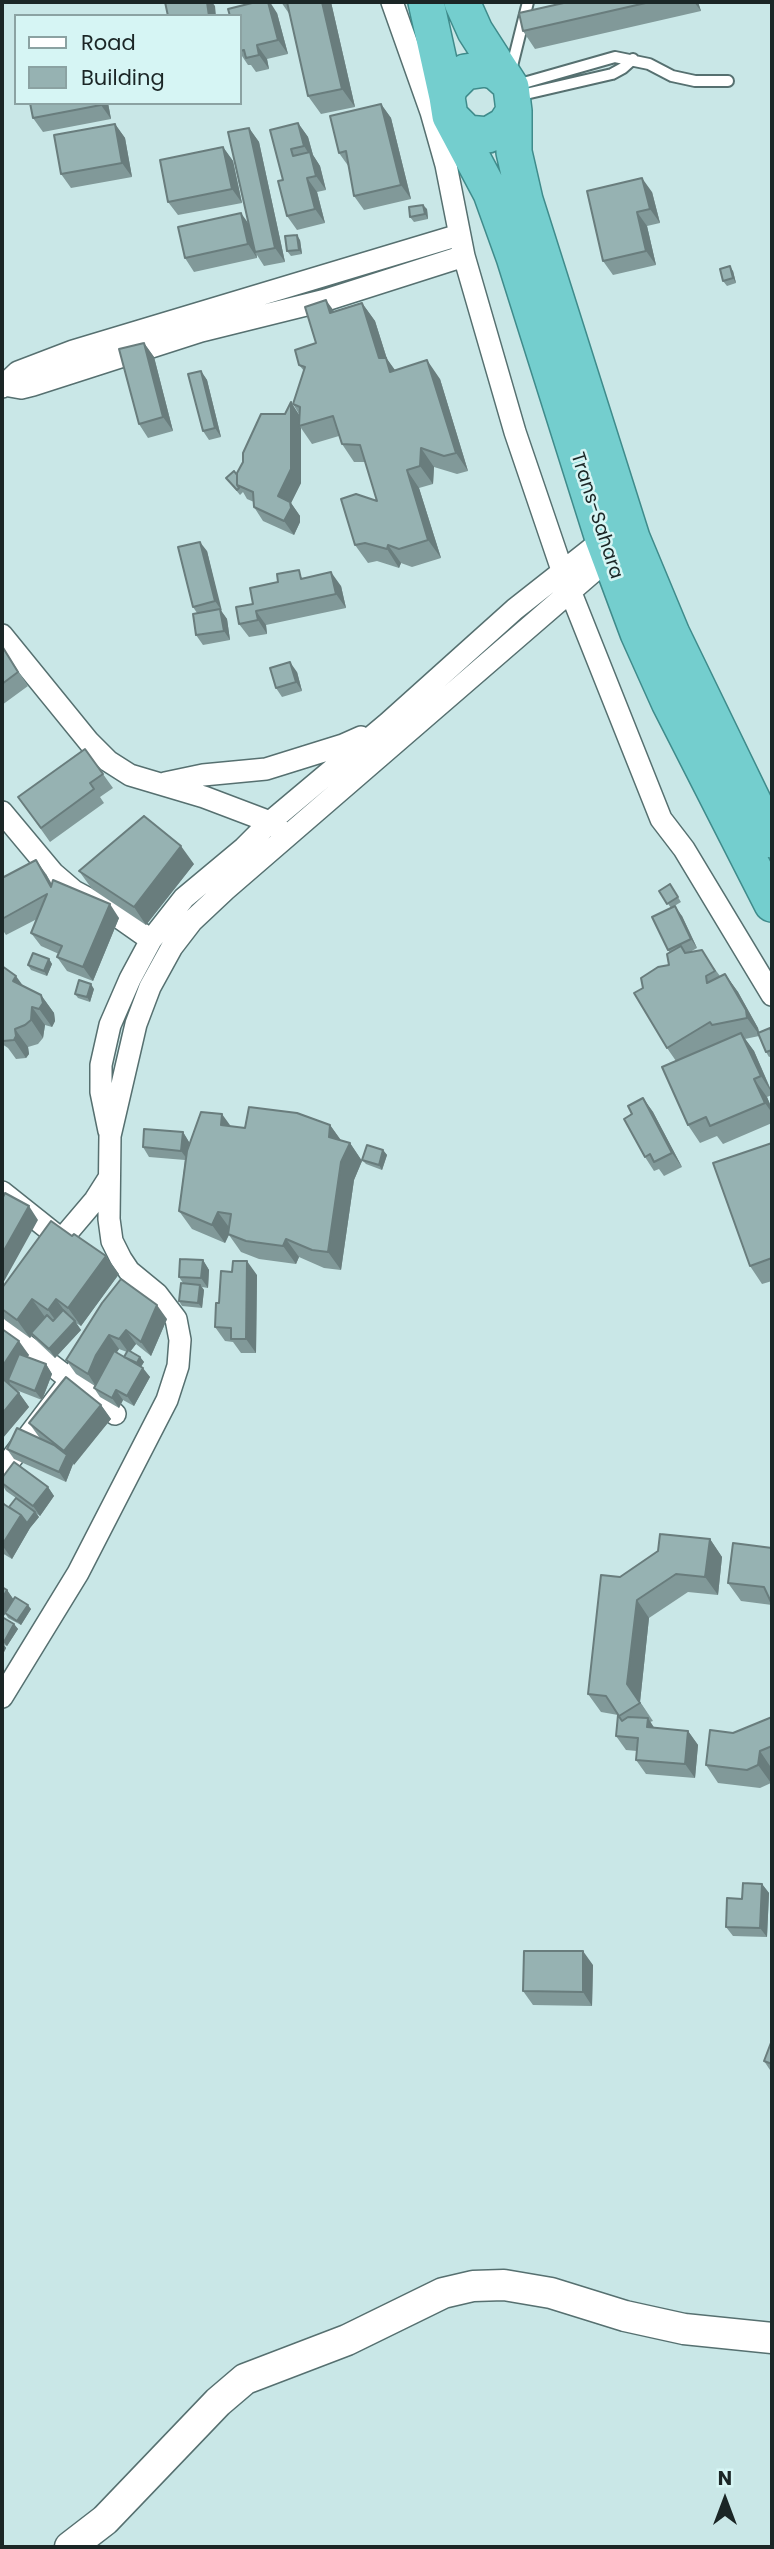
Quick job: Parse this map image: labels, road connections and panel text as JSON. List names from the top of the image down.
{
  "streets": {
    "highway": ["Trans-Sahara"]
  },
  "legend": ["Road", "Building"],
  "north": "top"
}
